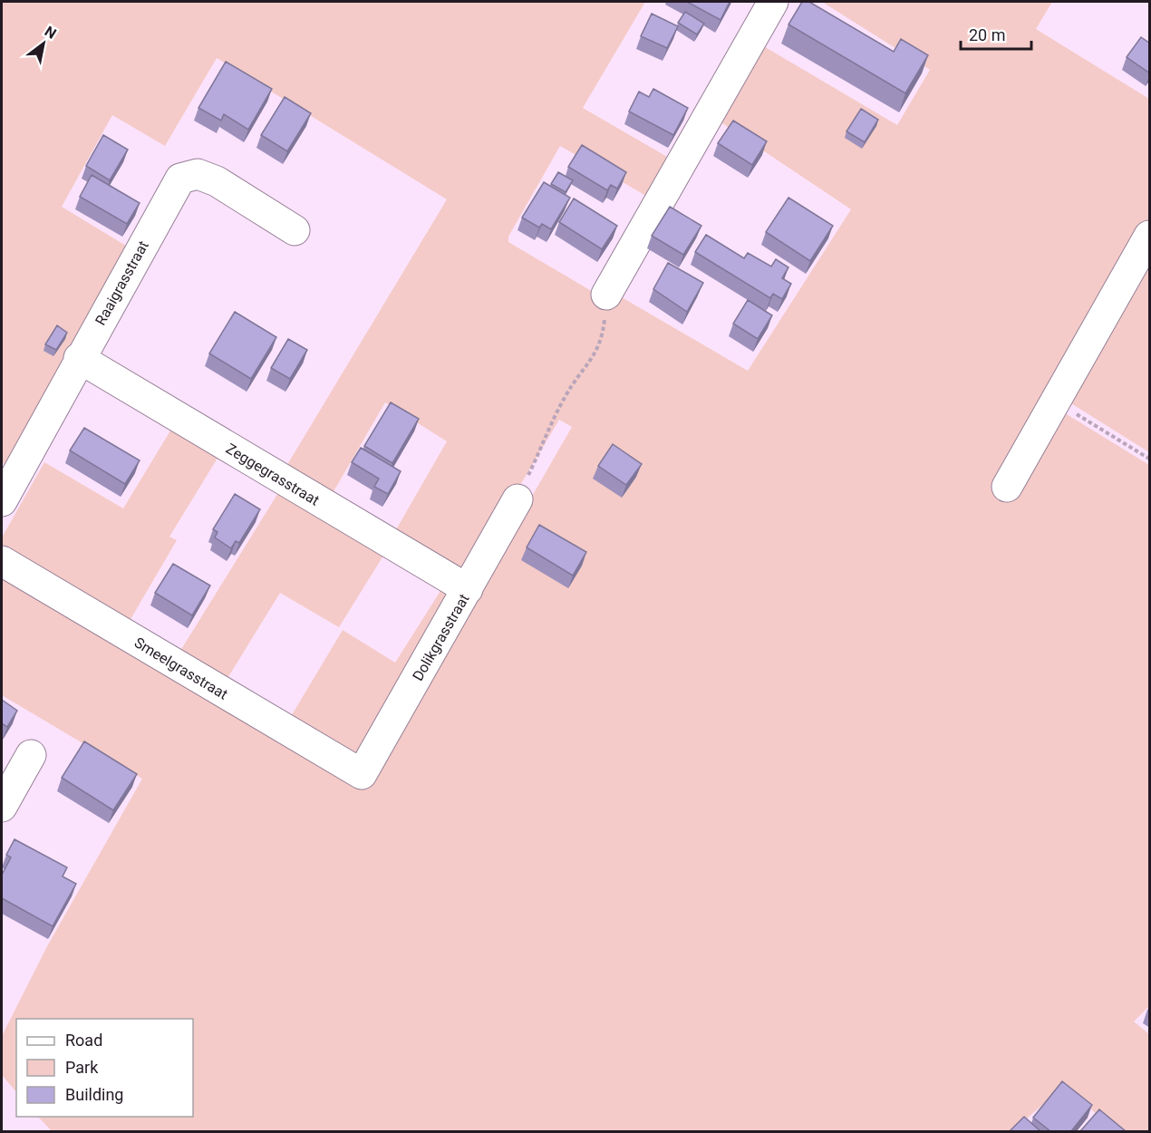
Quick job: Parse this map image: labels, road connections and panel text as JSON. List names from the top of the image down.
{
  "streets": {
    "street": [
      "Raaigrasstraat",
      "Zeggegrasstraat",
      "Dolikgrasstraat",
      "Smeelgrasstraat"
    ]
  },
  "crossings": [
    ["Raaigrasstraat", "Zeggegrasstraat"],
    ["Zeggegrasstraat", "Dolikgrasstraat"],
    ["Dolikgrasstraat", "Smeelgrasstraat"]
  ],
  "legend": ["Road", "Park", "Building"],
  "scale_bar": "20 m",
  "north": "top right"
}
